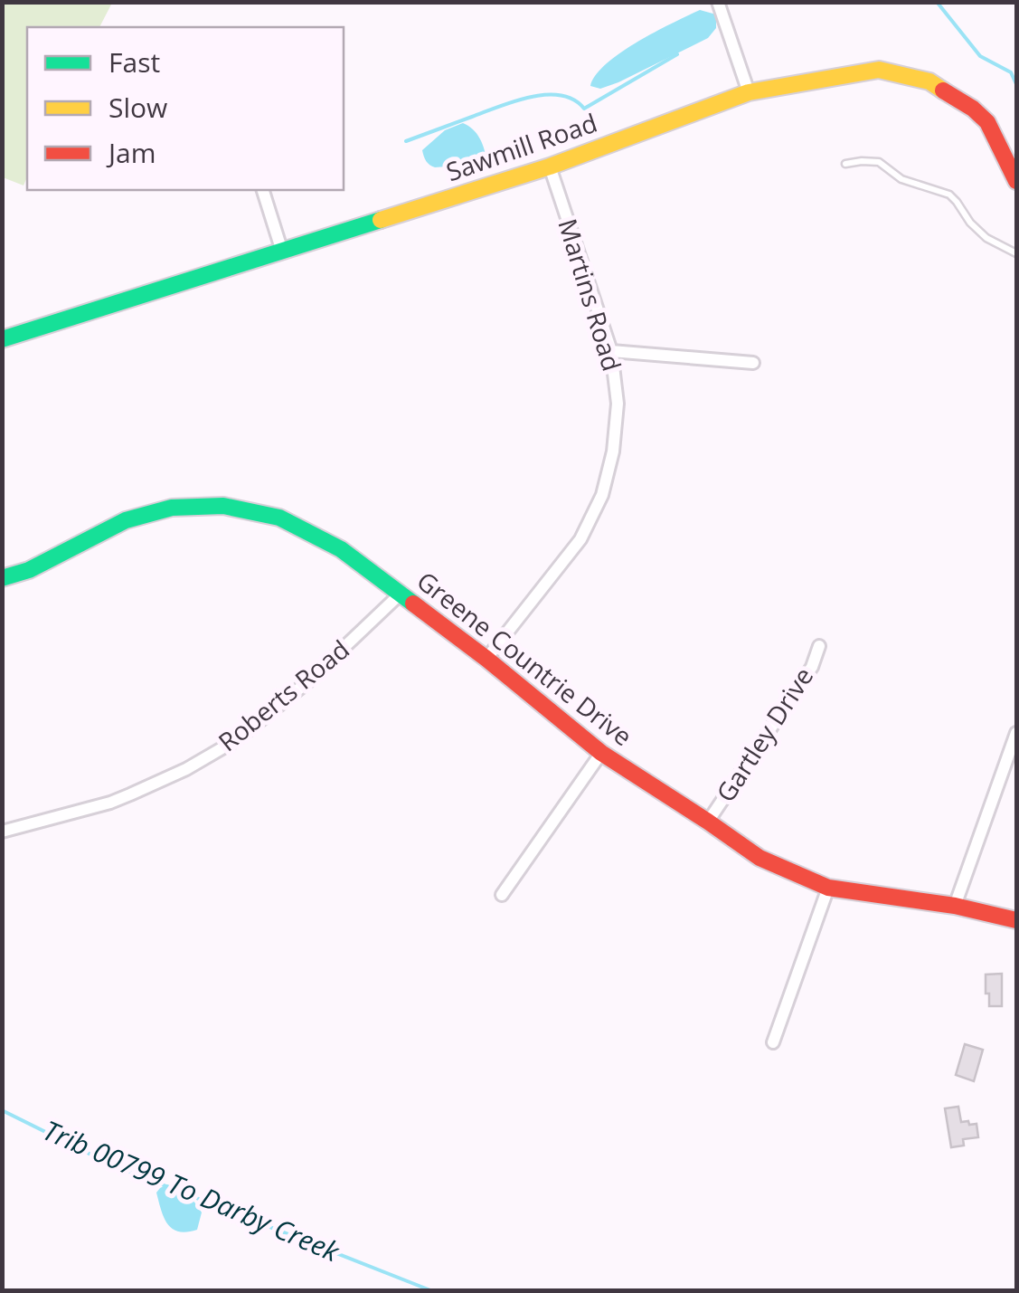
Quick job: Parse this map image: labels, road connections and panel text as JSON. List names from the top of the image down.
{
  "streets": {
    "street": [
      "Sawmill Road",
      "Martins Road",
      "Greene Countrie Drive",
      "Roberts Road",
      "Gartley Drive"
    ]
  },
  "crossings": [
    ["Sawmill Road", "Martins Road"],
    ["Martins Road", "Greene Countrie Drive"],
    ["Greene Countrie Drive", "Roberts Road"],
    ["Greene Countrie Drive", "Gartley Drive"]
  ],
  "water": ["Trib 00799 To Darby Creek"],
  "legend": ["Fast", "Slow", "Jam"]
}
